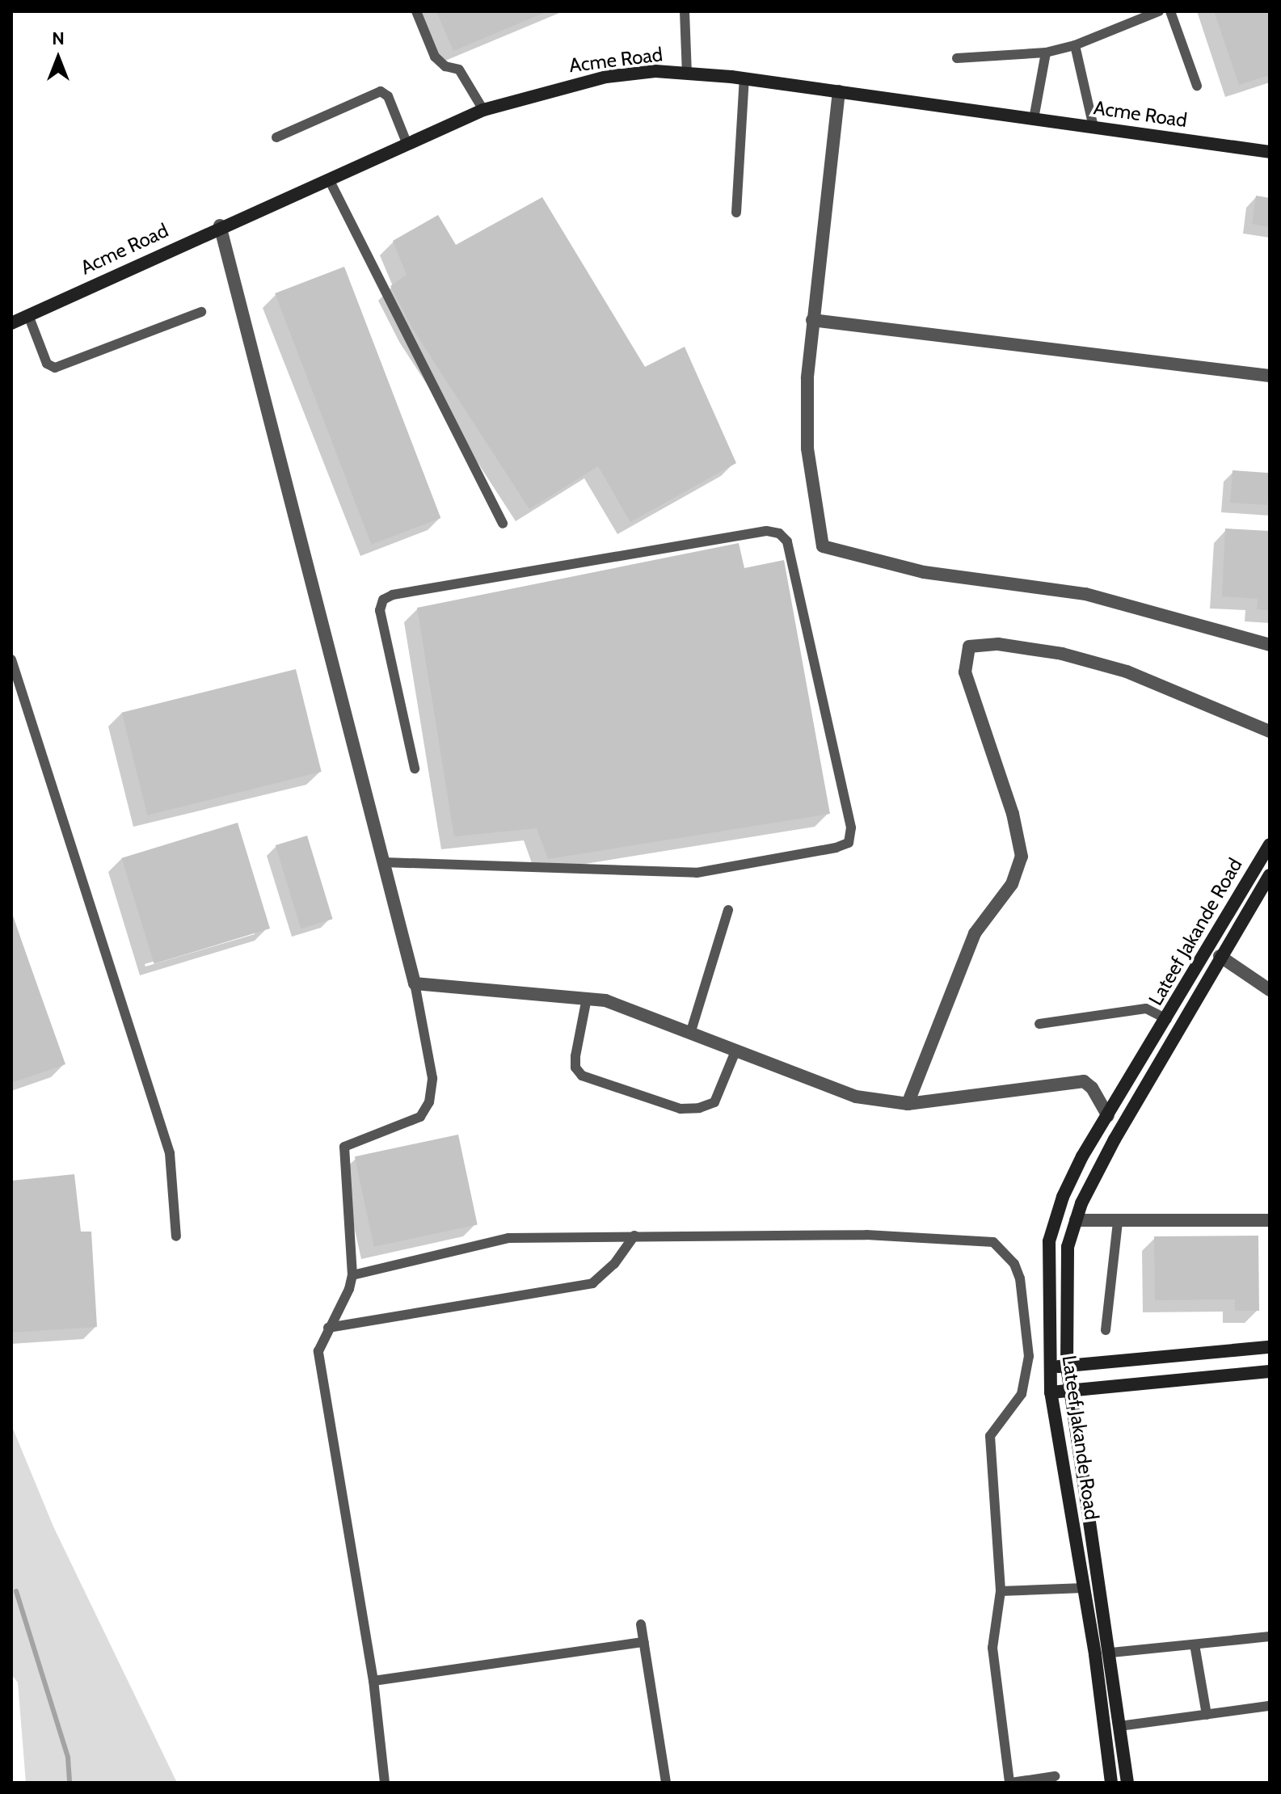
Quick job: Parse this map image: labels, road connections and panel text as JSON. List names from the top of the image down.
{
  "streets": {
    "main road": ["Acme Road", "Lateef Jakande Road"]
  },
  "north": "top"
}
